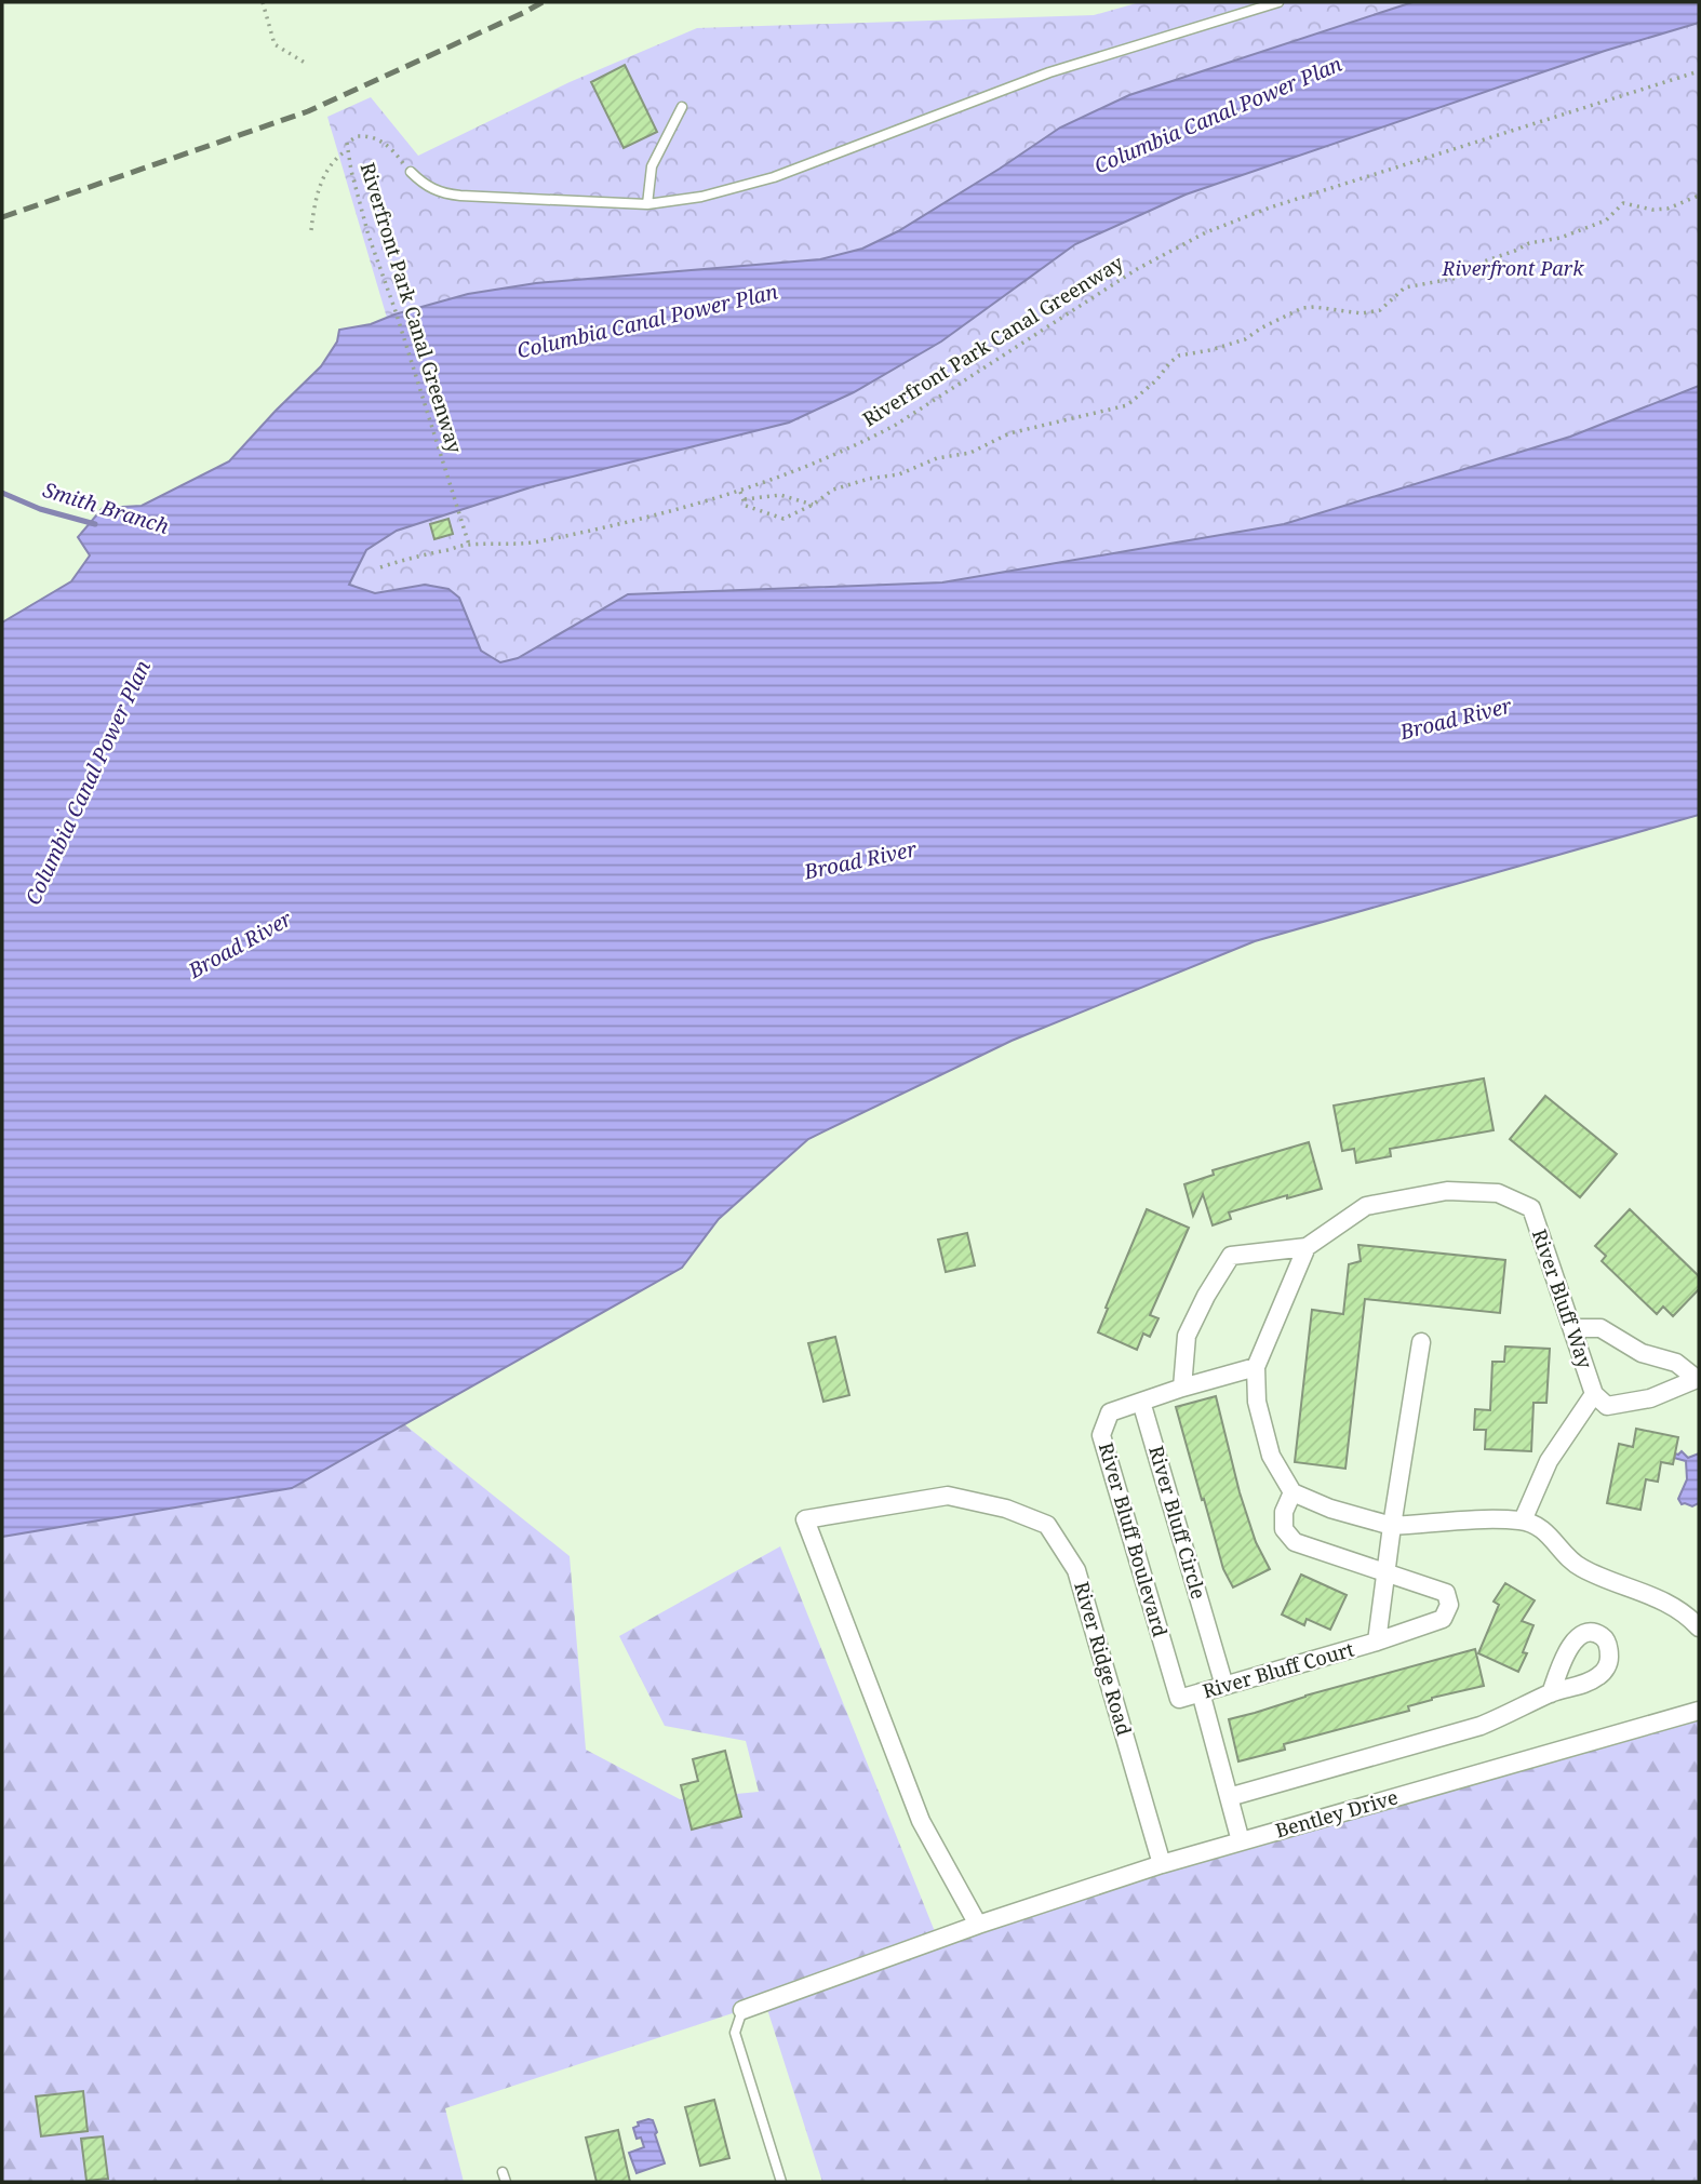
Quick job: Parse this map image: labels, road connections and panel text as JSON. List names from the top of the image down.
{
  "streets": {
    "street": [
      "River Bluff Way",
      "River Bluff Circle",
      "River Bluff Boulevard",
      "River Ridge Road",
      "River Bluff Court",
      "Bentley Drive"
    ],
    "path": ["Riverfront Park Canal Greenway"]
  },
  "crossings": [
    ["River Bluff Circle", "River Bluff Boulevard"],
    ["River Bluff Circle", "River Bluff Court"],
    ["River Bluff Boulevard", "River Bluff Court"],
    ["River Ridge Road", "Bentley Drive"]
  ],
  "water": ["Columbia Canal Power Plan", "Smith Branch", "Broad River"],
  "parks": ["Riverfront Park"]
}
